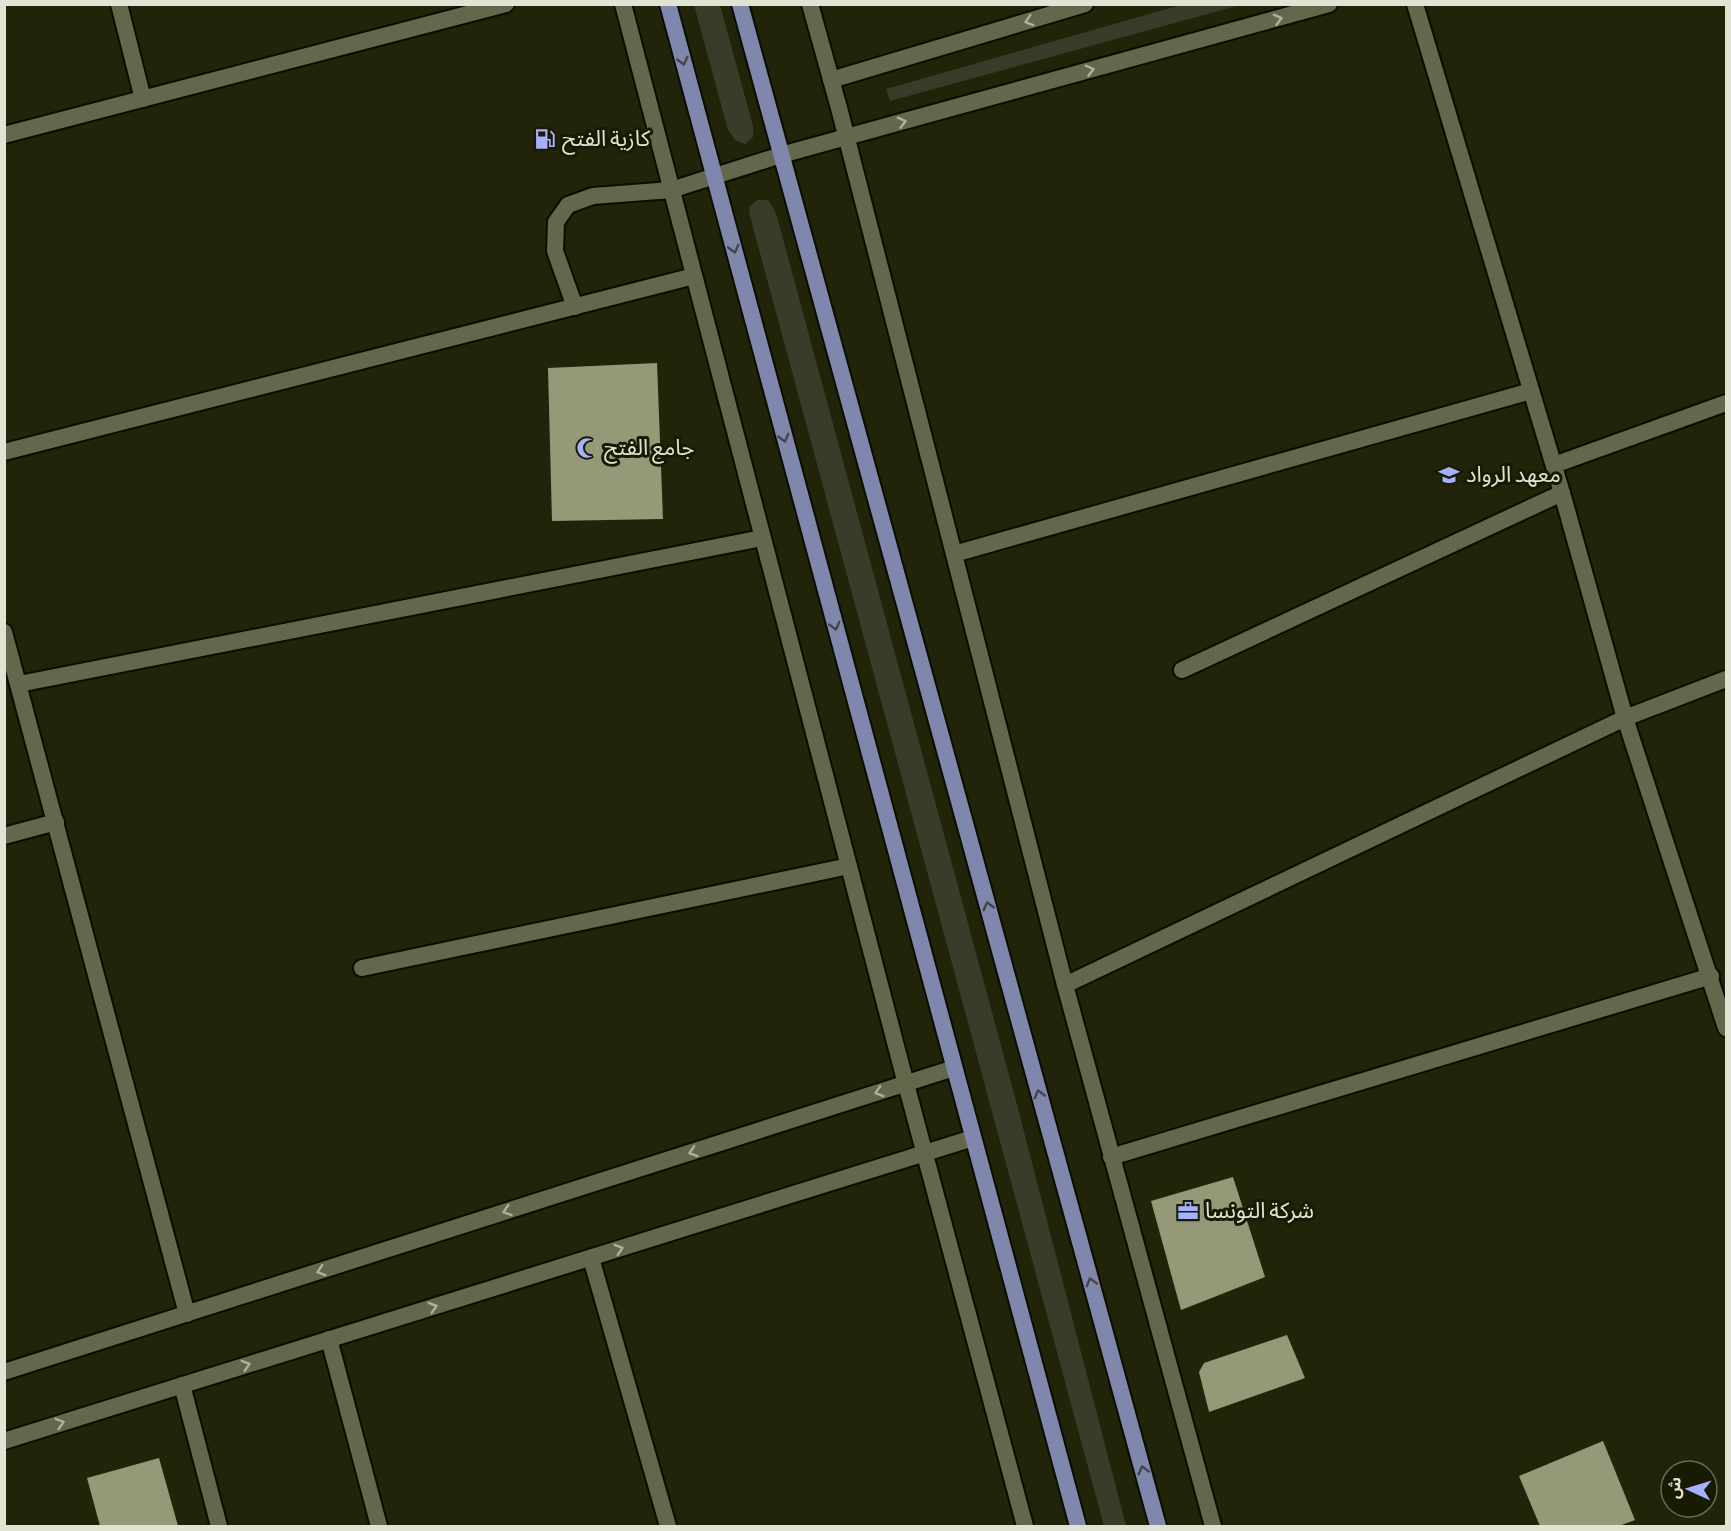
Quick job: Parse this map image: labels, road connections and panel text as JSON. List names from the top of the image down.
{
  "places": {
    "fuel station": ["كازية الفتح"],
    "mosque": ["جامع الفتح"],
    "school or university": ["معهد الرواد"],
    "office": ["شركة التونسا"]
  },
  "north": "left"
}
